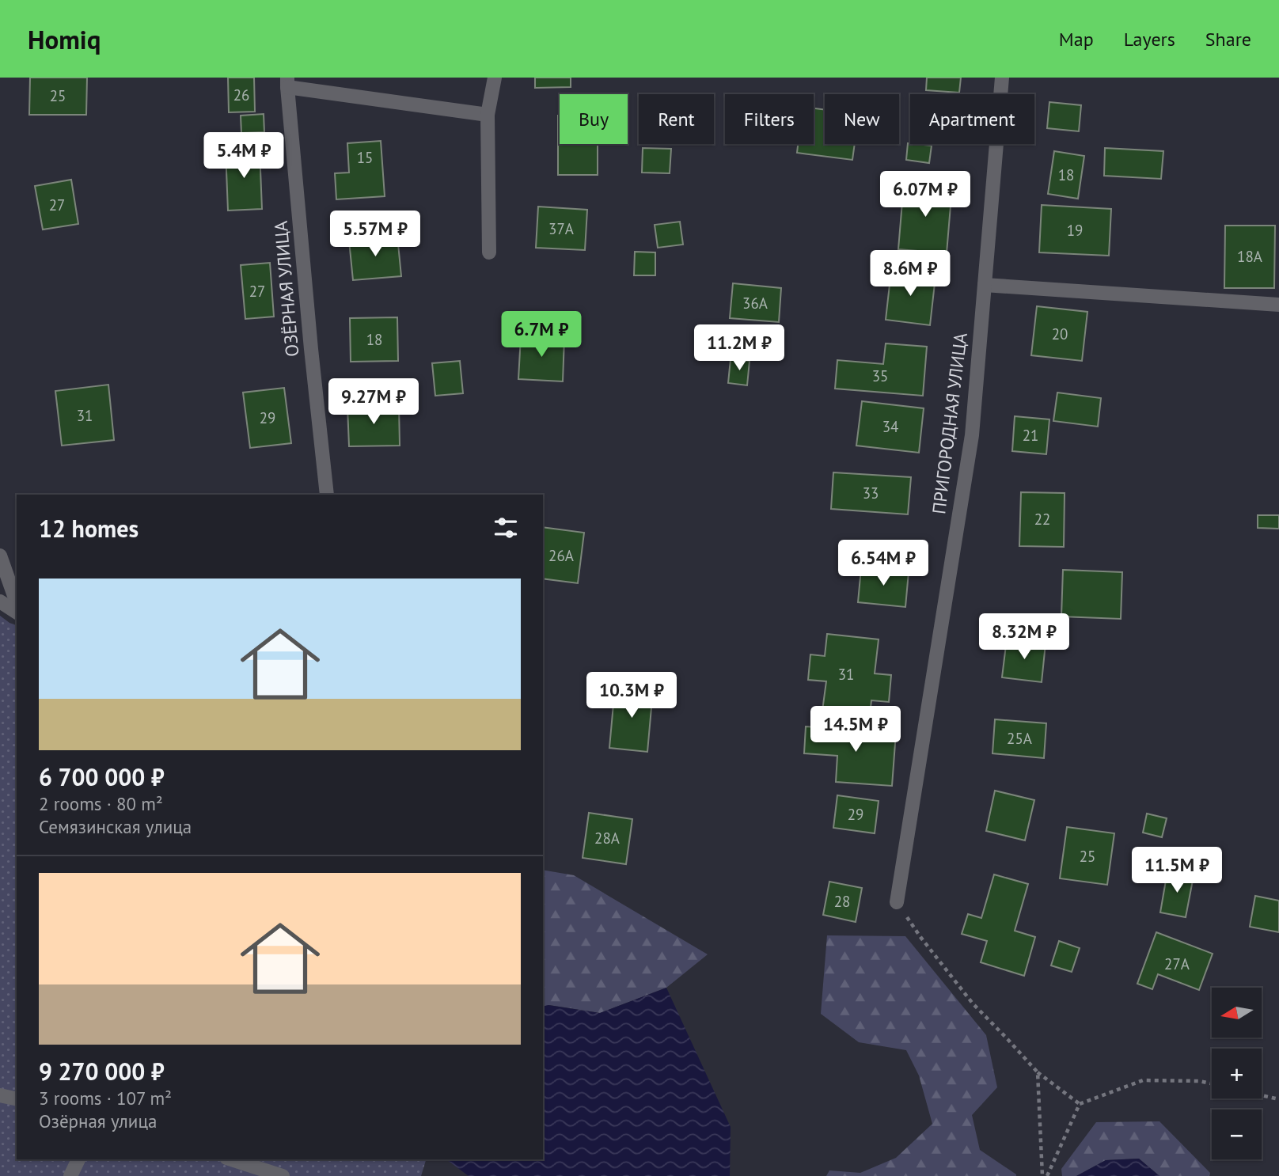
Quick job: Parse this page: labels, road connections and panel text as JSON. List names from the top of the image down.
{
  "streets": {
    "street": ["ОЗЁРНАЯ УЛИЦА", "ПРИГОРОДНАЯ УЛИЦА"]
  },
  "house_numbers": [
    "26",
    "25",
    "15",
    "18",
    "27",
    "37А",
    "19",
    "18А",
    "27",
    "36А",
    "20",
    "18",
    "35",
    "31",
    "29",
    "34",
    "21",
    "33",
    "22",
    "26А",
    "31",
    "25А",
    "29",
    "28А",
    "25",
    "28",
    "27А"
  ],
  "north": "left",
  "page": {
    "header": "Homiq",
    "nav": ["Map", "Layers", "Share"],
    "chip": [
      "Buy",
      "Rent",
      "Filters",
      "New",
      "Apartment"
    ],
    "price": [
      "5.4M ₽",
      "6.07M ₽",
      "5.57M ₽",
      "8.6M ₽",
      "6.7M ₽",
      "11.2M ₽",
      "9.27M ₽",
      "6.54M ₽",
      "8.32M ₽",
      "10.3M ₽",
      "14.5M ₽",
      "11.5M ₽"
    ],
    "heading": "12 homes",
    "list": [
      {
        "name": "6 700 000 ₽",
        "note": "2 rooms · 80 m² · Семязинская улица"
      },
      {
        "name": "9 270 000 ₽",
        "note": "3 rooms · 107 m² · Озёрная улица"
      }
    ],
    "map_buttons": ["+", "−"]
  }
}
